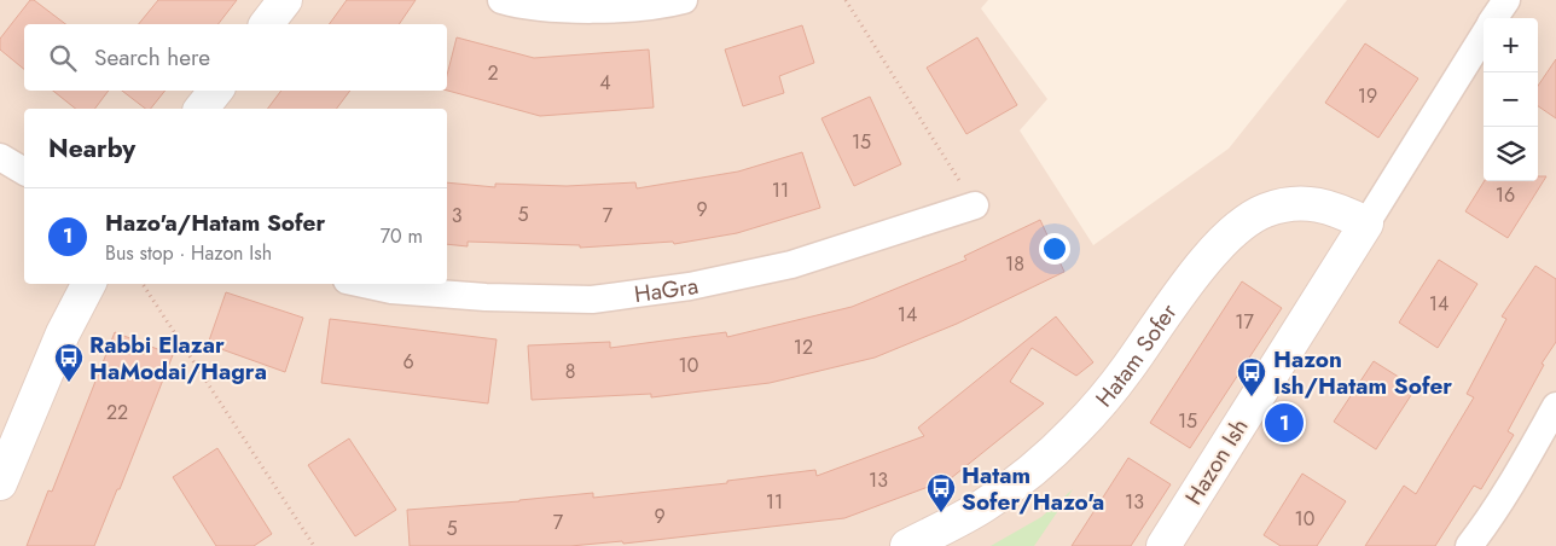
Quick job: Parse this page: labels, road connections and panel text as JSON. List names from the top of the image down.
{
  "streets": {
    "street": ["HaGra", "Hatam Sofer", "Hazon Ish"]
  },
  "crossings": [
    ["Hatam Sofer", "Hazon Ish"]
  ],
  "places": {
    "bus stop": ["Rabbi Elazar HaModai/Hagra", "Hazon Ish/Hatam Sofer", "Hatam Sofer/Hazo'a"]
  },
  "house_numbers": [
    "2",
    "4",
    "19",
    "15",
    "11",
    "16",
    "9",
    "5",
    "3",
    "7",
    "18",
    "14",
    "14",
    "17",
    "12",
    "6",
    "10",
    "8",
    "22",
    "15",
    "13",
    "11",
    "13",
    "9",
    "10",
    "7",
    "5"
  ],
  "page": {
    "map_buttons": ["+", "−"],
    "search": "Search here",
    "heading": "Nearby",
    "list": [
      {
        "mark": "1",
        "name": "Hazo'a/Hatam Sofer",
        "note": "Bus stop · Hazon Ish",
        "value": "70 m"
      }
    ],
    "pins": "1"
  }
}
